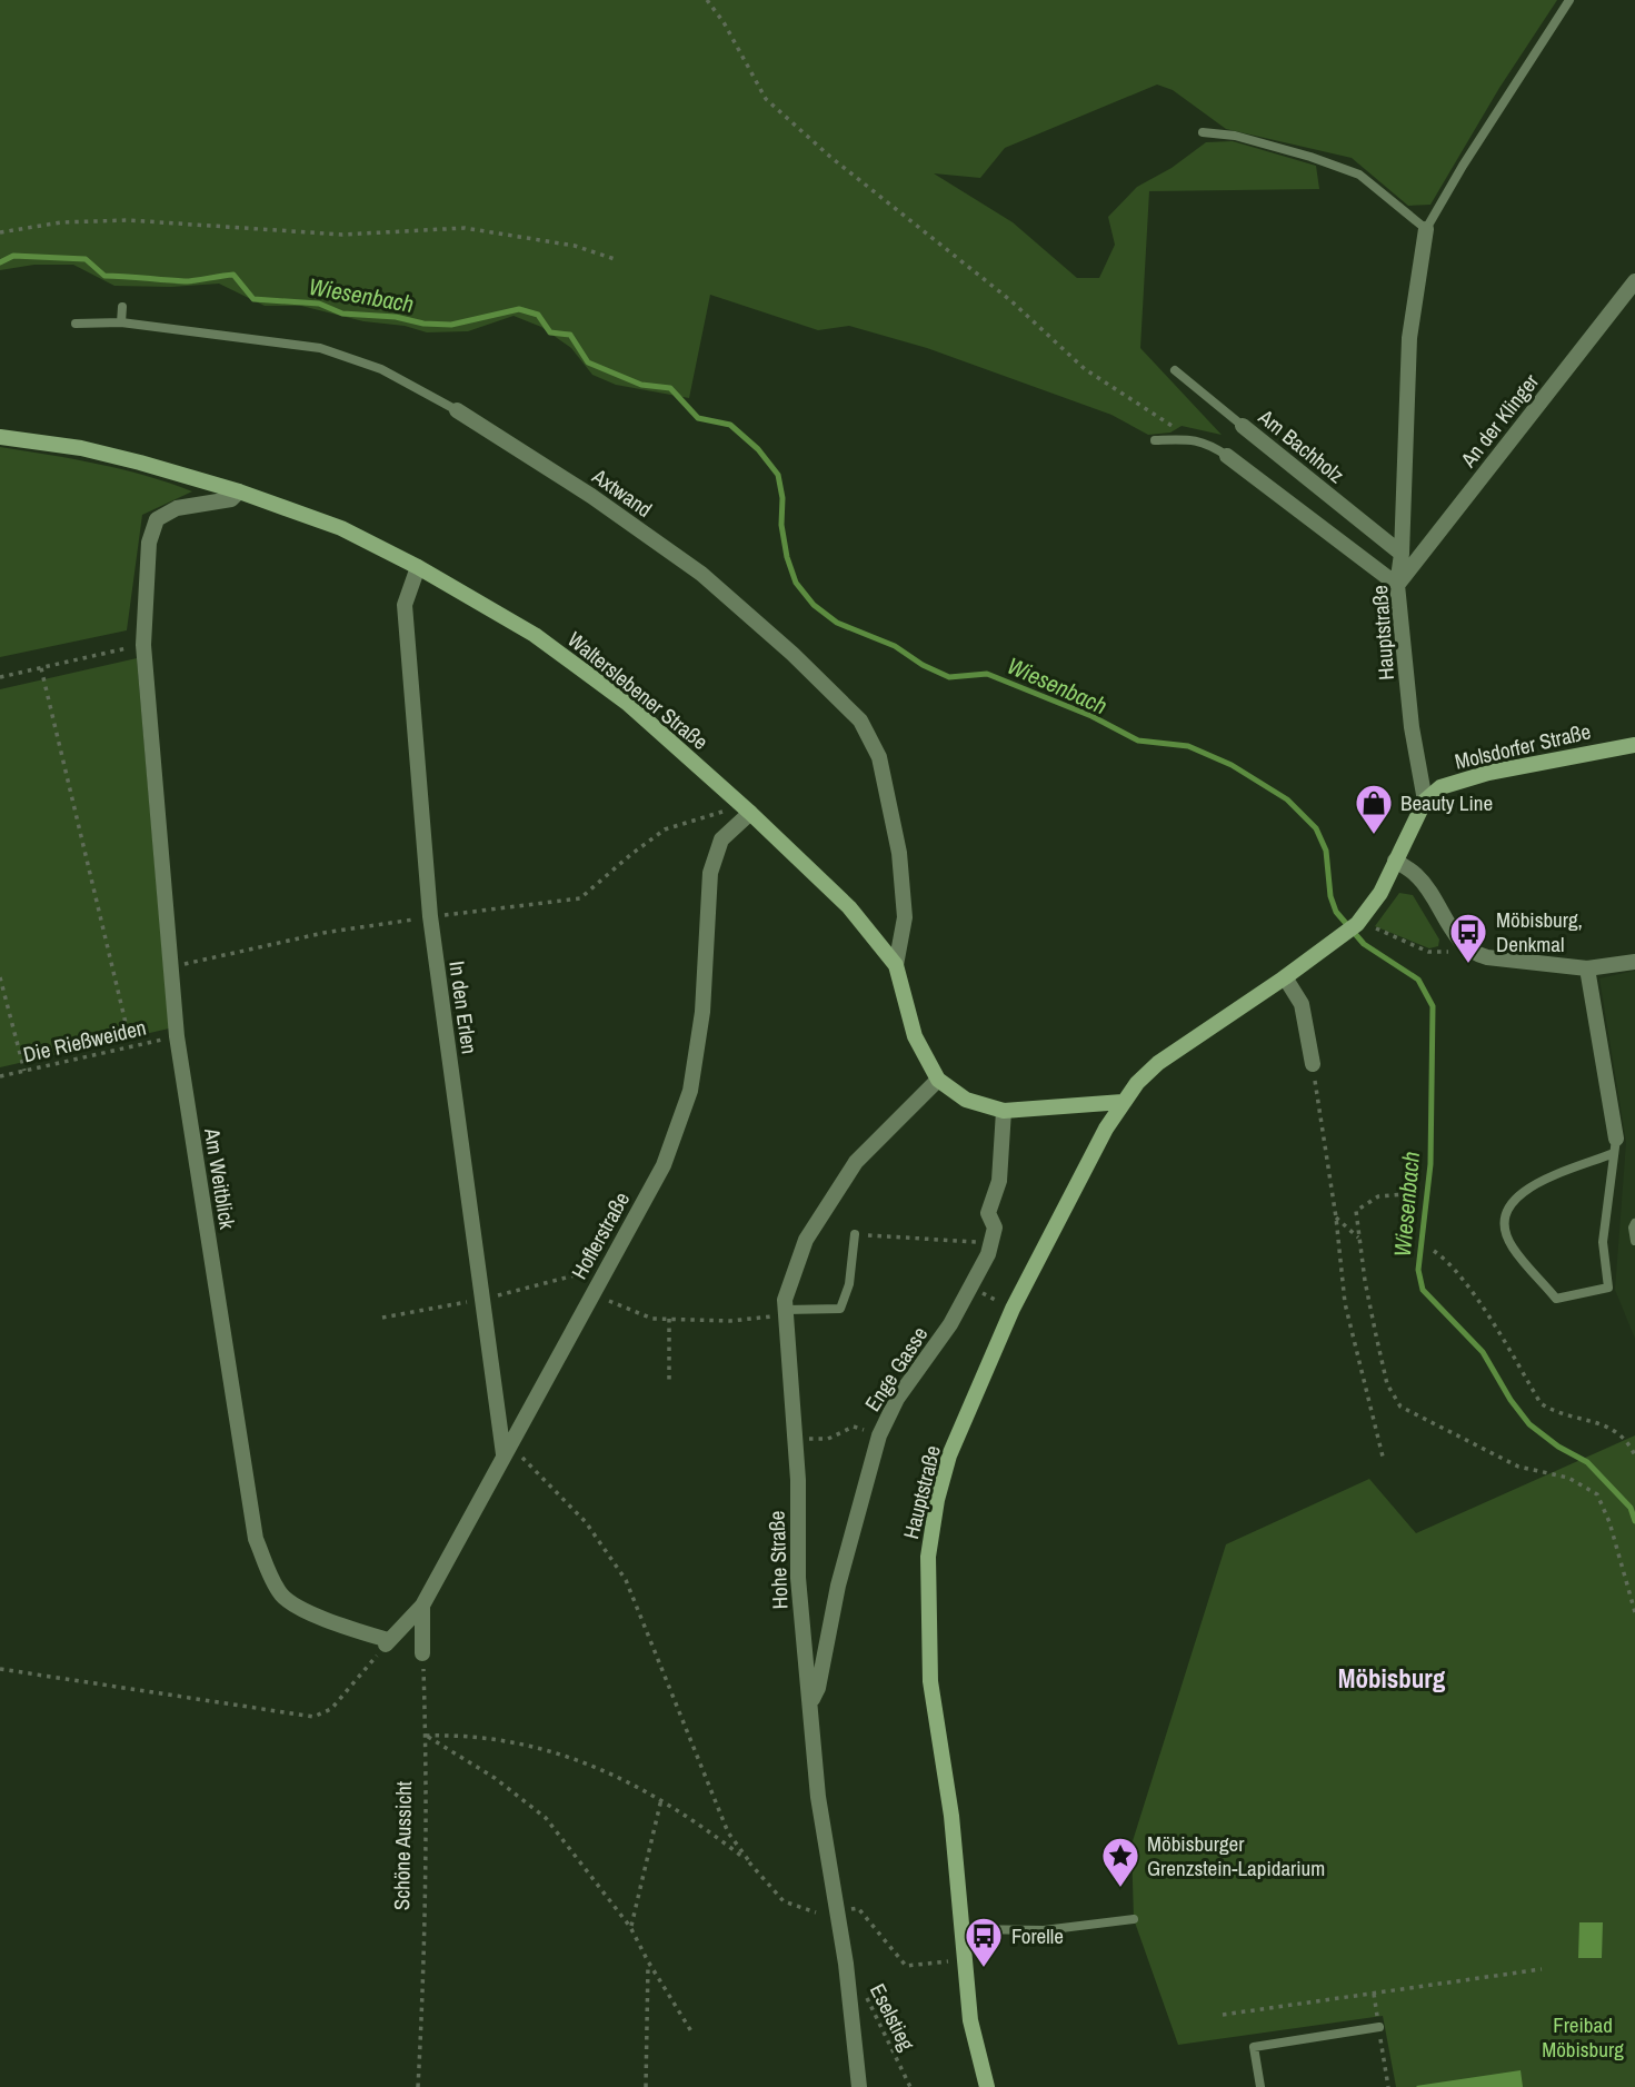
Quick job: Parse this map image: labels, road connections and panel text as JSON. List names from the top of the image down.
{
  "streets": {
    "street": [
      "An der Klinger",
      "Am Bachholz",
      "Axtwand",
      "Hauptstraße",
      "Walterslebener Straße",
      "Molsdorfer Straße",
      "In den Erlen",
      "Am Weitblick",
      "Hoflerstraße",
      "Enge Gasse",
      "Hohe Straße"
    ],
    "path": ["Die Rießweiden", "Schöne Aussicht", "Eselstieg"]
  },
  "crossings": [
    ["An der Klinger", "Hauptstraße"],
    ["Am Bachholz", "Hauptstraße"],
    ["Axtwand", "Walterslebener Straße"],
    ["Hauptstraße", "Walterslebener Straße"],
    ["Hauptstraße", "Molsdorfer Straße"],
    ["Walterslebener Straße", "In den Erlen"],
    ["Walterslebener Straße", "Am Weitblick"],
    ["Walterslebener Straße", "Hoflerstraße"],
    ["Walterslebener Straße", "Enge Gasse"],
    ["Walterslebener Straße", "Hohe Straße"],
    ["In den Erlen", "Hoflerstraße"],
    ["Die Rießweiden", "Am Weitblick"],
    ["Am Weitblick", "Hoflerstraße"],
    ["Enge Gasse", "Hohe Straße"]
  ],
  "districts": ["Möbisburg"],
  "water": ["Wiesenbach"],
  "parks": ["Freibad Möbisburg"],
  "places": {
    "shop": ["Beauty Line"],
    "bus stop": ["Möbisburg, Denkmal", "Forelle"],
    "place": ["Möbisburger Grenzstein-Lapidarium"]
  }
}
